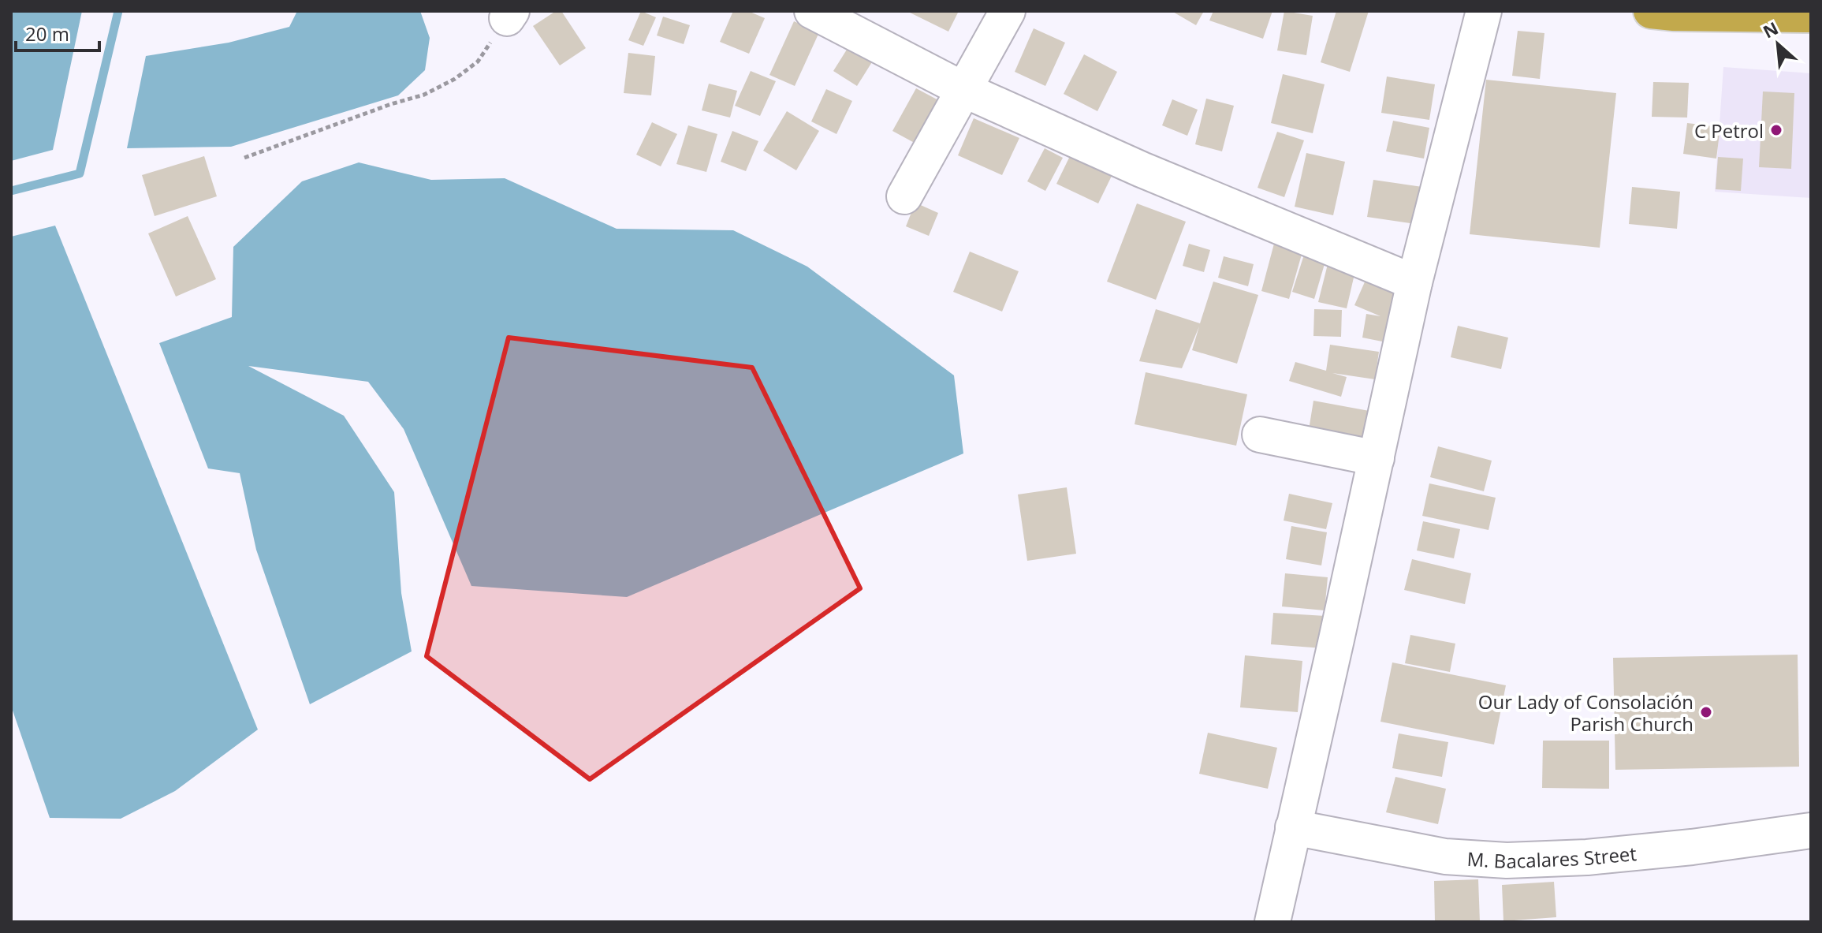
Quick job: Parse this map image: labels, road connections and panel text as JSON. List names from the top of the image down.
{
  "streets": {
    "street": ["M. Bacalares Street"]
  },
  "places": ["C Petrol", "Our Lady of Consolación Parish Church"],
  "scale_bar": "20 m",
  "north": "top left"
}
